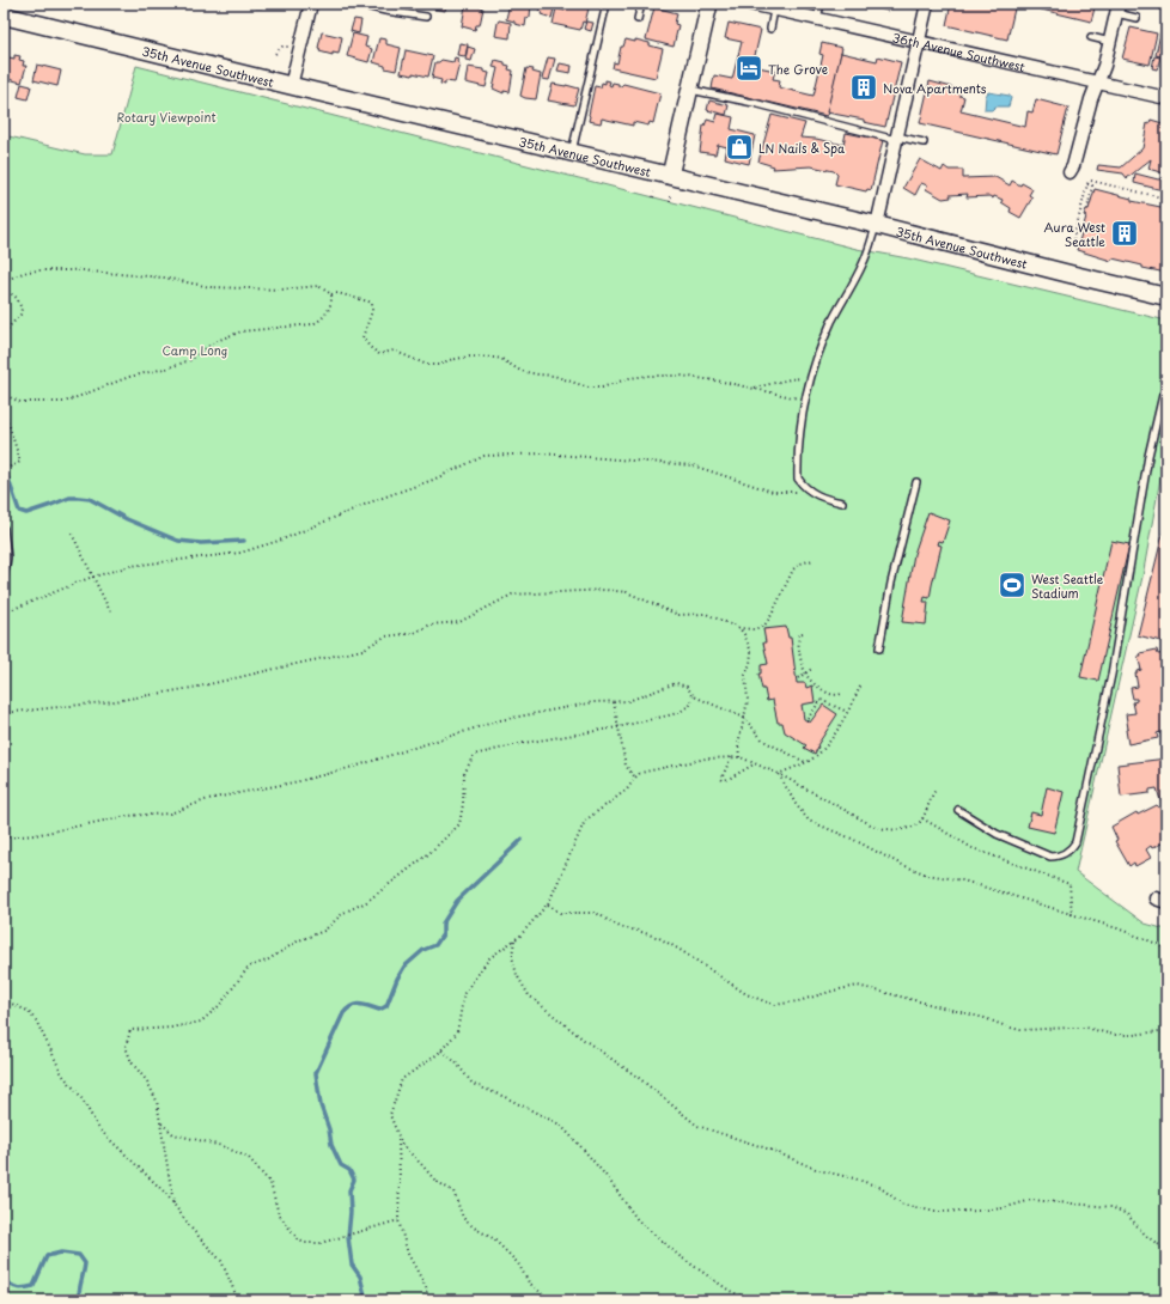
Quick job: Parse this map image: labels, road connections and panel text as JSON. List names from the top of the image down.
{
  "streets": {
    "main road": ["35th Avenue Southwest"],
    "street": ["36th Avenue Southwest"]
  },
  "parks": ["Rotary Viewpoint", "Camp Long"],
  "places": {
    "hotel": ["The Grove"],
    "building": ["Nova Apartments", "Aura West Seattle"],
    "shop": ["LN Nails & Spa"],
    "sports": ["West Seattle Stadium"]
  }
}
